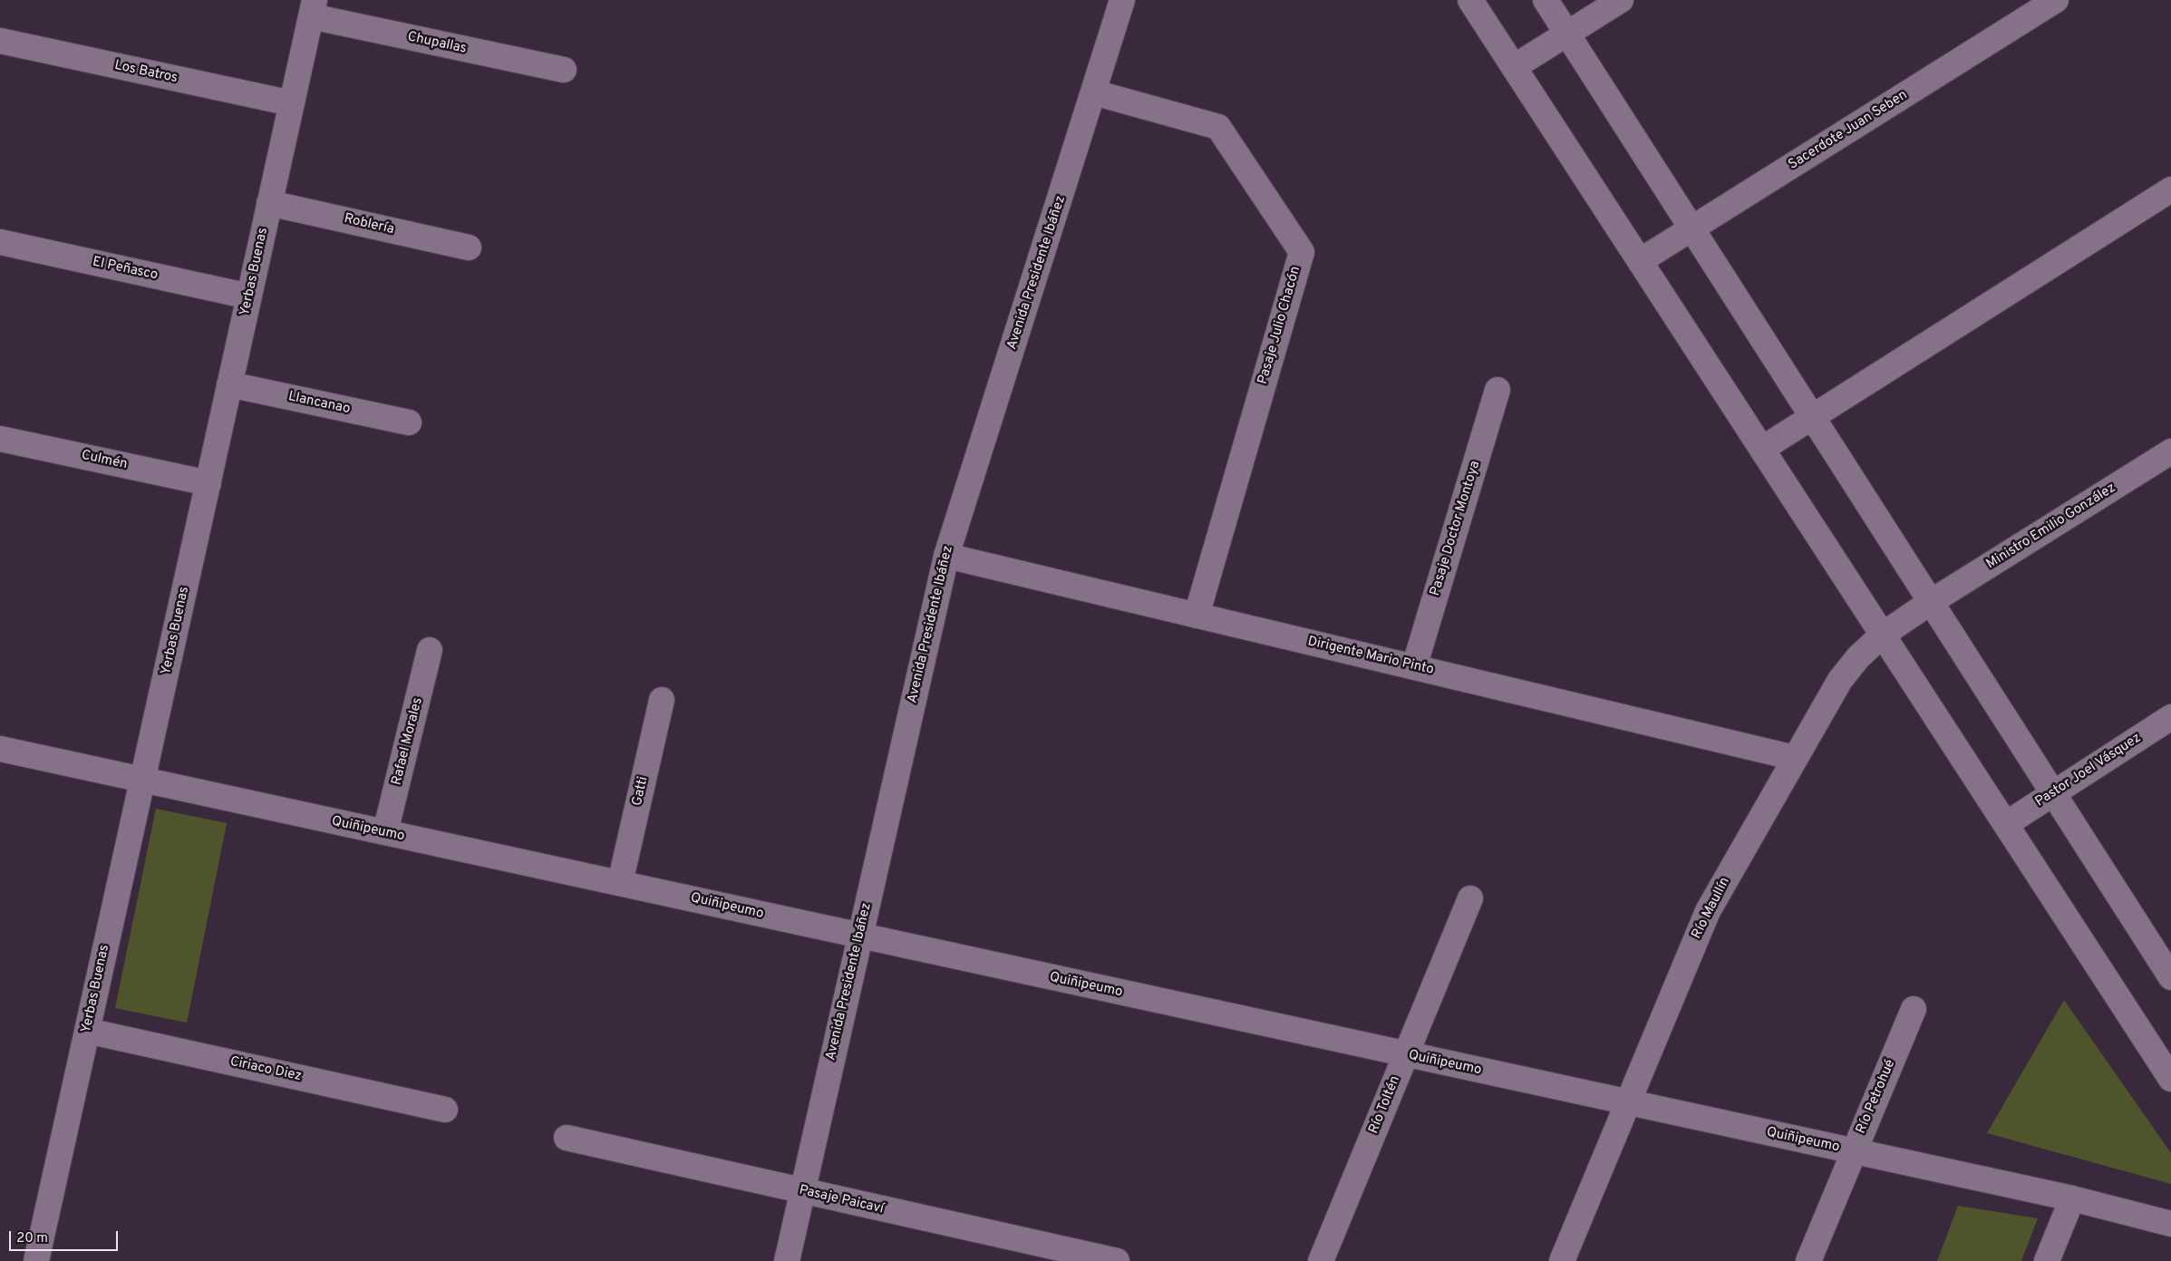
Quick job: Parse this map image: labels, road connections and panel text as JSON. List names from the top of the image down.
{
  "streets": {
    "street": [
      "Chupallas",
      "Los Batros",
      "Sacerdote Juan Seben",
      "Roblería",
      "El Peñasco",
      "Yerbas Buenas",
      "Avenida Presidente Ibáñez",
      "Pasaje Julio Chacón",
      "Llancanao",
      "Culmén",
      "Ministro Emilio González",
      "Pasaje Doctor Montoya",
      "Dirigente Mario Pinto",
      "Rafael Morales",
      "Pastor Joel Vásquez",
      "Gatti",
      "Quiñipeumo",
      "Río Maullín",
      "Ciriaco Diez",
      "Río Petrohué",
      "Río Toltén",
      "Pasaje Paicaví"
    ]
  },
  "crossings": [
    ["Chupallas", "Yerbas Buenas"],
    ["Los Batros", "Yerbas Buenas"],
    ["Roblería", "Yerbas Buenas"],
    ["El Peñasco", "Yerbas Buenas"],
    ["Yerbas Buenas", "Llancanao"],
    ["Yerbas Buenas", "Culmén"],
    ["Yerbas Buenas", "Quiñipeumo"],
    ["Yerbas Buenas", "Ciriaco Diez"],
    ["Avenida Presidente Ibáñez", "Pasaje Julio Chacón"],
    ["Avenida Presidente Ibáñez", "Dirigente Mario Pinto"],
    ["Avenida Presidente Ibáñez", "Quiñipeumo"],
    ["Avenida Presidente Ibáñez", "Pasaje Paicaví"],
    ["Pasaje Julio Chacón", "Dirigente Mario Pinto"],
    ["Ministro Emilio González", "Río Maullín"],
    ["Pasaje Doctor Montoya", "Dirigente Mario Pinto"],
    ["Dirigente Mario Pinto", "Río Maullín"],
    ["Rafael Morales", "Quiñipeumo"],
    ["Gatti", "Quiñipeumo"],
    ["Quiñipeumo", "Río Maullín"],
    ["Quiñipeumo", "Río Petrohué"],
    ["Quiñipeumo", "Río Toltén"]
  ],
  "scale_bar": "20 m"
}
